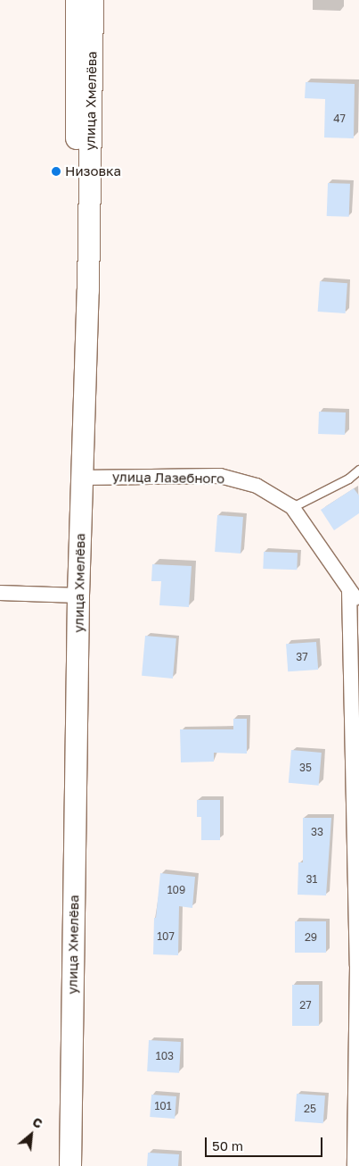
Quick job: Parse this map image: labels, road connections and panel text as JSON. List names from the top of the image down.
{
  "streets": {
    "main road": ["улица Хмелёва"],
    "street": ["улица Лазебного"]
  },
  "crossings": [
    ["улица Хмелёва", "улица Лазебного"]
  ],
  "places": ["Низовка"],
  "house_numbers": [
    "47",
    "37",
    "35",
    "33",
    "31",
    "109",
    "107",
    "29",
    "27",
    "103",
    "101",
    "25"
  ],
  "scale_bar": "50 m",
  "north": "top right"
}
